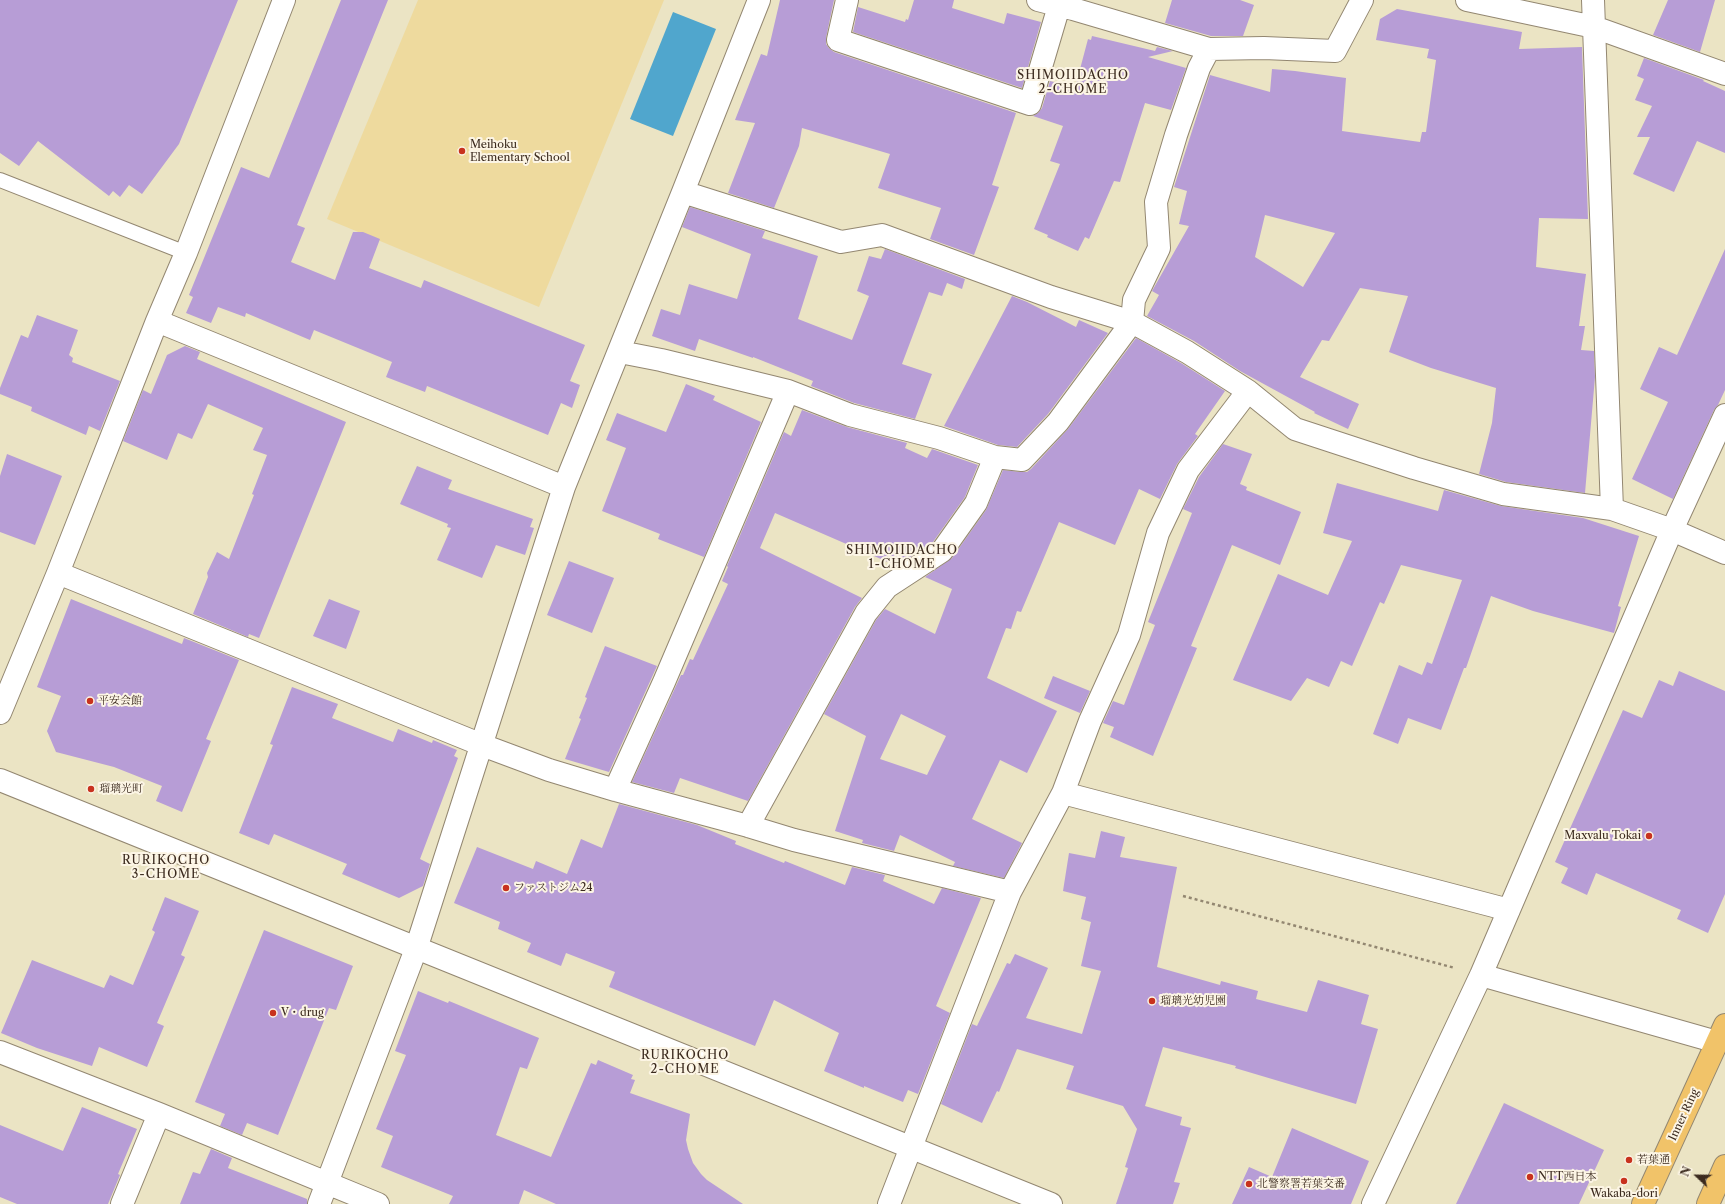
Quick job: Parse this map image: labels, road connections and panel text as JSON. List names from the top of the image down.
{
  "streets": {
    "main road": ["Inner Ring"]
  },
  "districts": [
    "SHIMOIIDACHO 2-CHOME",
    "SHIMOIIDACHO 1-CHOME",
    "RURIKOCHO 3-CHOME",
    "RURIKOCHO 2-CHOME"
  ],
  "places": [
    "Meihoku Elementary School",
    "平安会館",
    "瑠璃光町",
    "Maxvalu Tokai",
    "ファストジム24",
    "瑠璃光幼児園",
    "V・drug",
    "若葉通",
    "NTT西日本",
    "Wakaba-dori",
    "北警察署若葉交番"
  ],
  "north": "left"
}
